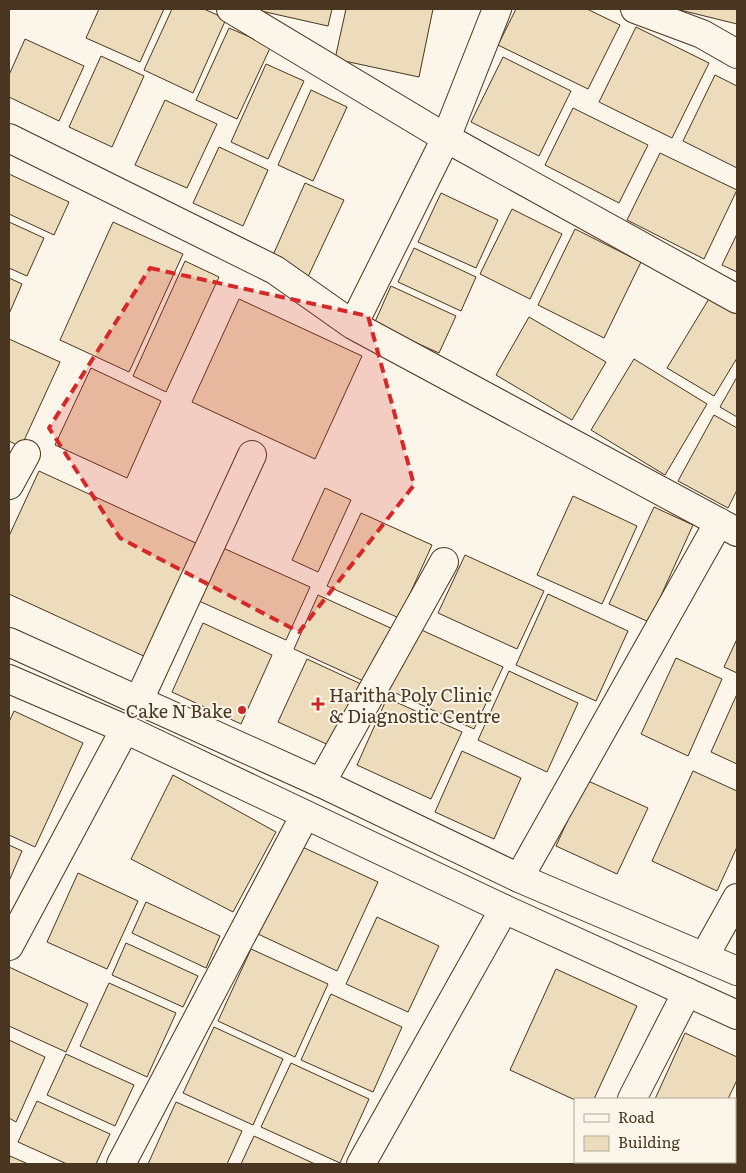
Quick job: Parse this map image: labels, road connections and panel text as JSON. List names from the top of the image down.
{
  "places": {
    "health": ["Haritha Poly Clinic & Diagnostic Centre"],
    "other": ["Cake N Bake"]
  },
  "legend": ["Road", "Building"]
}
